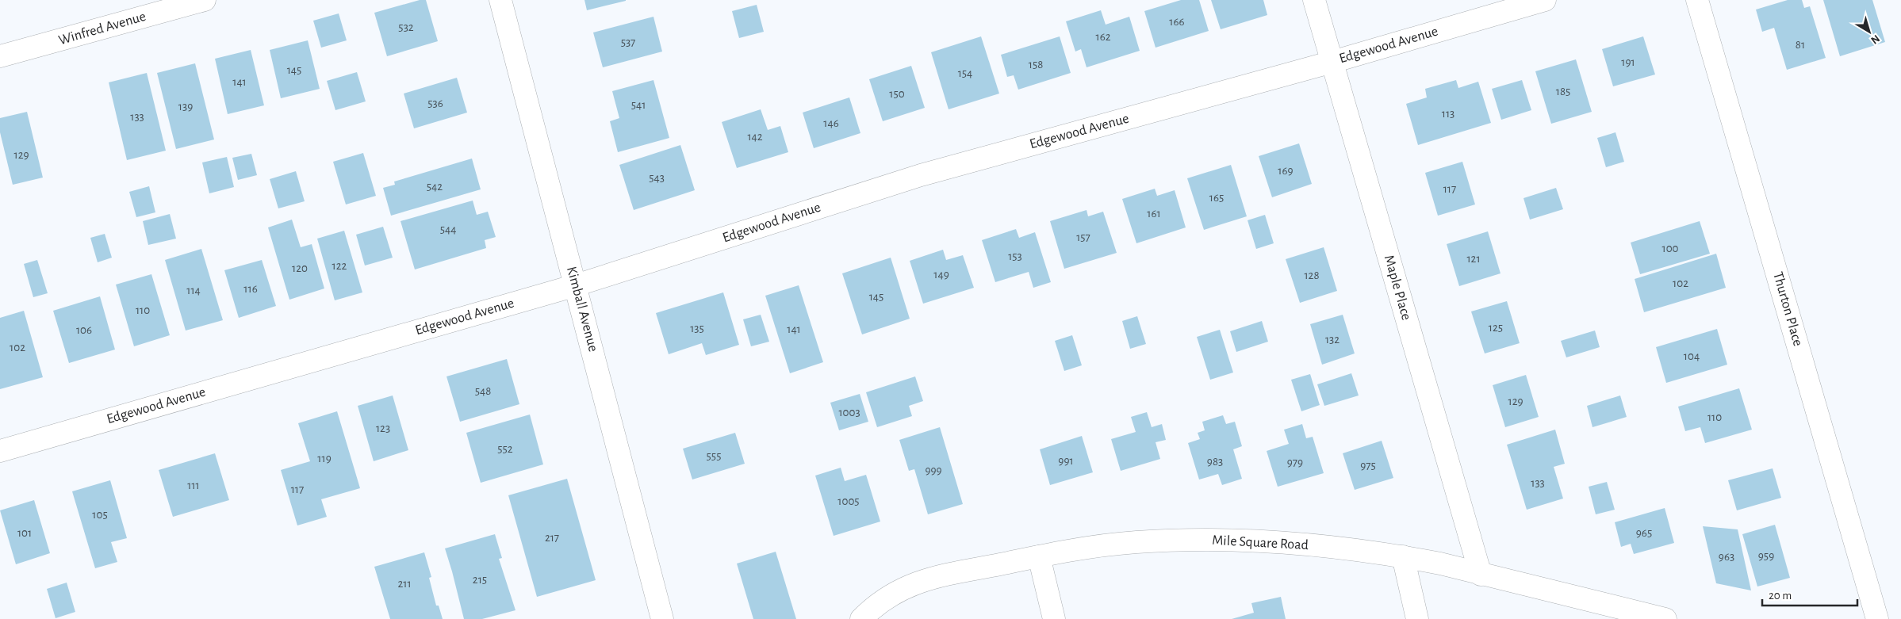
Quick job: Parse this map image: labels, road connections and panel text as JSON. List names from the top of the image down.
{
  "streets": {
    "street": [
      "Winfred Avenue",
      "Edgewood Avenue",
      "Maple Place",
      "Kimball Avenue",
      "Thurton Place",
      "Mile Square Road"
    ]
  },
  "crossings": [
    ["Edgewood Avenue", "Maple Place"],
    ["Edgewood Avenue", "Kimball Avenue"],
    ["Maple Place", "Mile Square Road"]
  ],
  "house_numbers": [
    "166",
    "532",
    "162",
    "537",
    "81",
    "191",
    "158",
    "145",
    "154",
    "141",
    "185",
    "150",
    "536",
    "541",
    "139",
    "113",
    "133",
    "146",
    "142",
    "129",
    "169",
    "543",
    "542",
    "117",
    "165",
    "161",
    "544",
    "157",
    "100",
    "153",
    "121",
    "122",
    "120",
    "149",
    "128",
    "102",
    "116",
    "114",
    "145",
    "110",
    "125",
    "135",
    "141",
    "106",
    "132",
    "102",
    "104",
    "548",
    "129",
    "1003",
    "110",
    "123",
    "552",
    "555",
    "119",
    "991",
    "983",
    "979",
    "975",
    "999",
    "133",
    "111",
    "117",
    "1005",
    "105",
    "101",
    "965",
    "217",
    "959",
    "963",
    "215",
    "211"
  ],
  "scale_bar": "20 m",
  "north": "bottom right"
}
